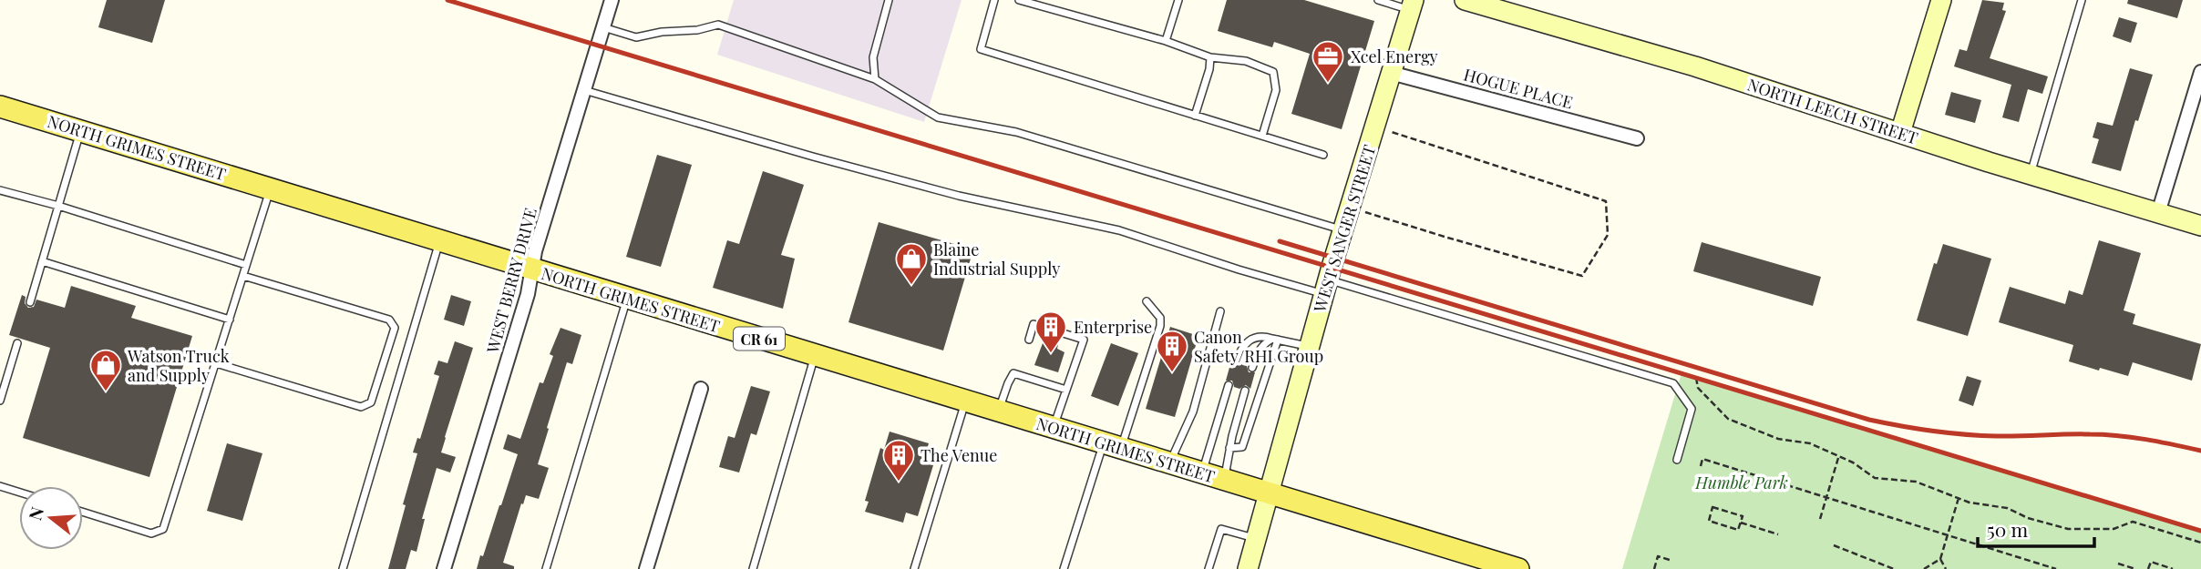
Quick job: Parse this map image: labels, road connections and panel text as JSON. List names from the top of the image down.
{
  "streets": {
    "main road": ["NORTH GRIMES STREET", "CR 61"],
    "street": [
      "HOGUE PLACE",
      "NORTH LEECH STREET",
      "WEST SANGER STREET",
      "WEST BERRY DRIVE"
    ]
  },
  "crossings": [
    ["HOGUE PLACE", "WEST SANGER STREET"],
    ["NORTH GRIMES STREET", "WEST SANGER STREET"],
    ["NORTH GRIMES STREET", "WEST BERRY DRIVE"]
  ],
  "parks": ["Humble Park"],
  "places": {
    "office": ["Xcel Energy"],
    "shop": ["Blaine Industrial Supply", "Watson Truck and Supply"],
    "building": ["Enterprise", "Canon Safety/RHI Group", "The Venue"]
  },
  "scale_bar": "50 m",
  "north": "left"
}
